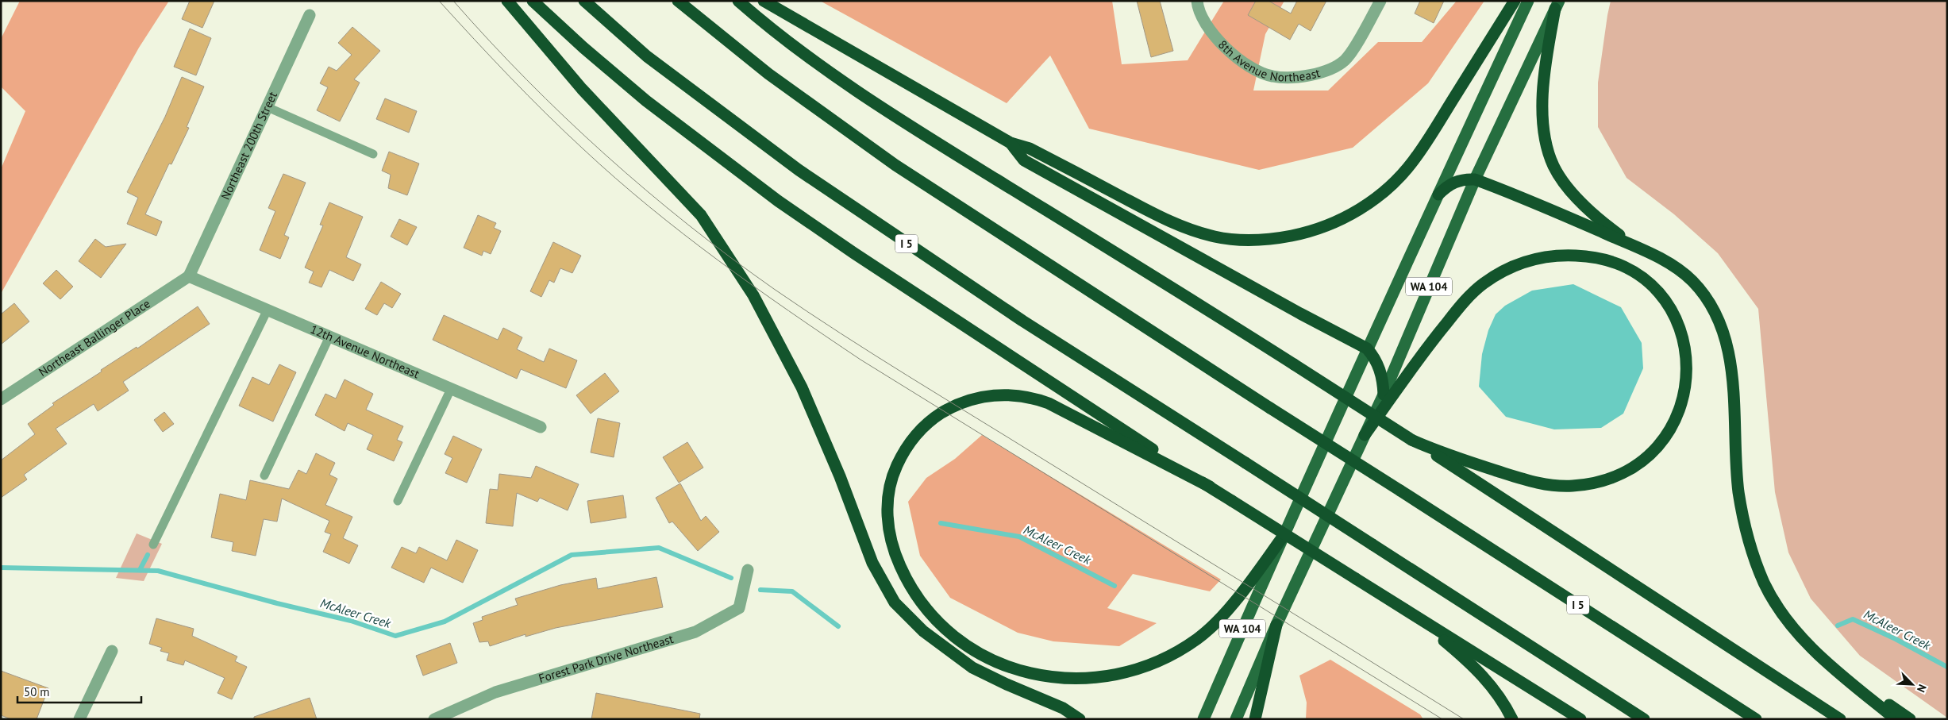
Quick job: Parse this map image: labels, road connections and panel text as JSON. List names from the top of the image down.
{
  "streets": {
    "highway": ["I 5"],
    "main road": ["WA 104"],
    "street": [
      "8th Avenue Northeast",
      "Northeast 200th Street",
      "Northeast Ballinger Place",
      "12th Avenue Northeast",
      "Forest Park Drive Northeast"
    ]
  },
  "crossings": [
    ["Northeast 200th Street", "Northeast Ballinger Place"],
    ["Northeast 200th Street", "12th Avenue Northeast"],
    ["Northeast Ballinger Place", "12th Avenue Northeast"]
  ],
  "water": ["McAleer Creek"],
  "scale_bar": "50 m",
  "north": "bottom right"
}
